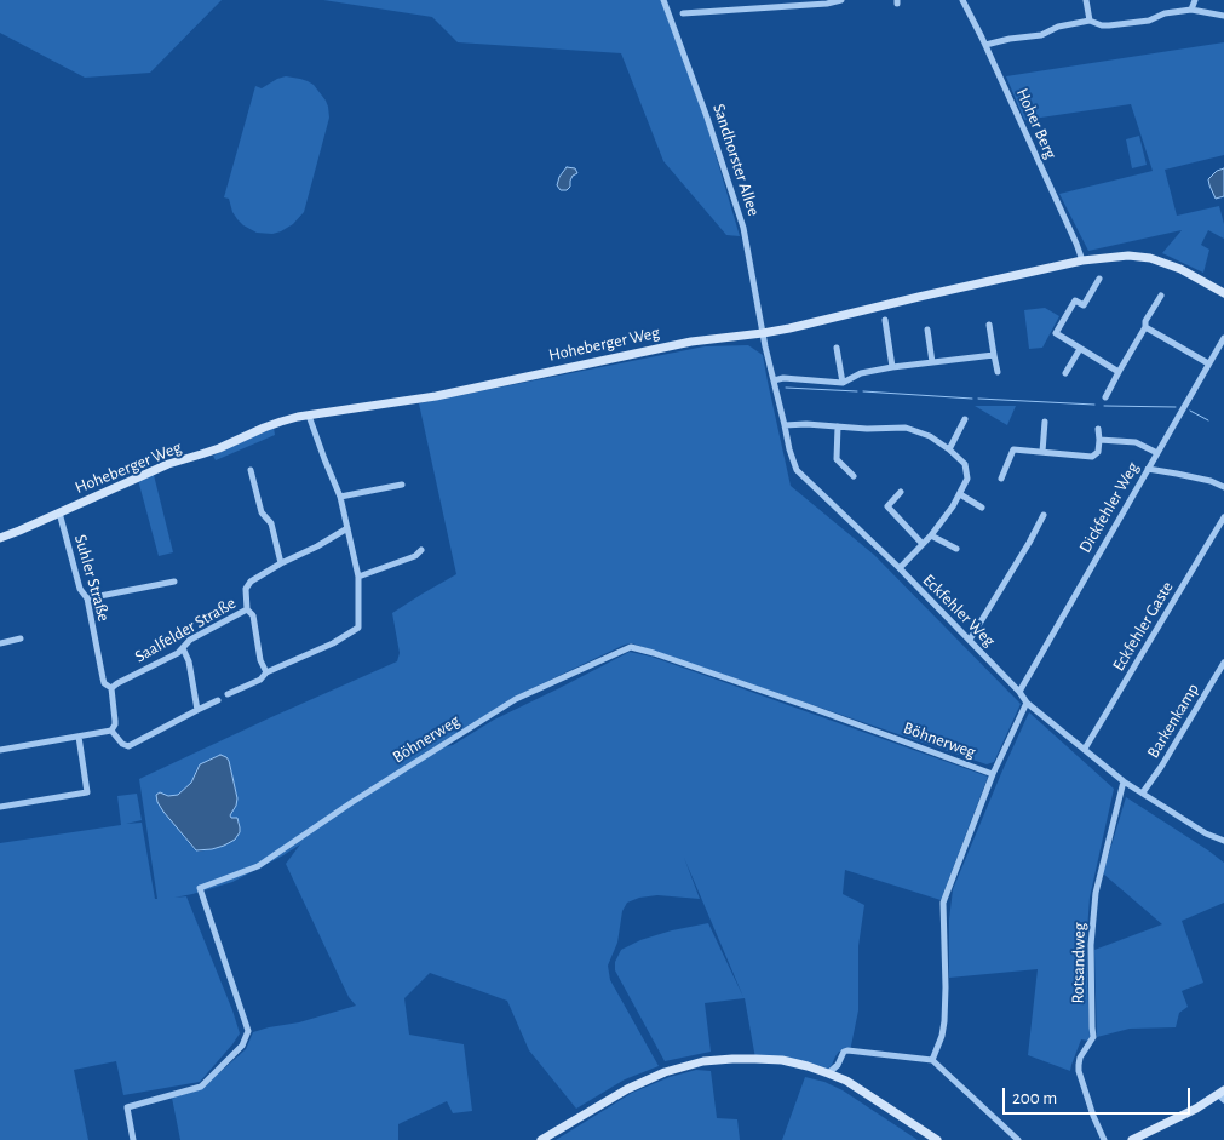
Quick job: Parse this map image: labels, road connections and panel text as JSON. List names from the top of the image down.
{
  "streets": {
    "street": [
      "Hoher Berg",
      "Sandhorster Allee",
      "Hoheberger Weg",
      "Dickfehler Weg",
      "Suhler Straße",
      "Eckfehler Weg",
      "Eckfehler Gaste",
      "Saalfelder Straße",
      "Barkenkamp",
      "Böhnerweg",
      "Rotsandweg"
    ]
  },
  "crossings": [
    ["Hoher Berg", "Hoheberger Weg"],
    ["Sandhorster Allee", "Hoheberger Weg"],
    ["Sandhorster Allee", "Eckfehler Weg"],
    ["Hoheberger Weg", "Suhler Straße"],
    ["Hoheberger Weg", "Eckfehler Weg"],
    ["Dickfehler Weg", "Eckfehler Weg"],
    ["Suhler Straße", "Saalfelder Straße"],
    ["Eckfehler Weg", "Eckfehler Gaste"],
    ["Eckfehler Weg", "Barkenkamp"],
    ["Eckfehler Weg", "Rotsandweg"]
  ],
  "scale_bar": "200 m"
}
